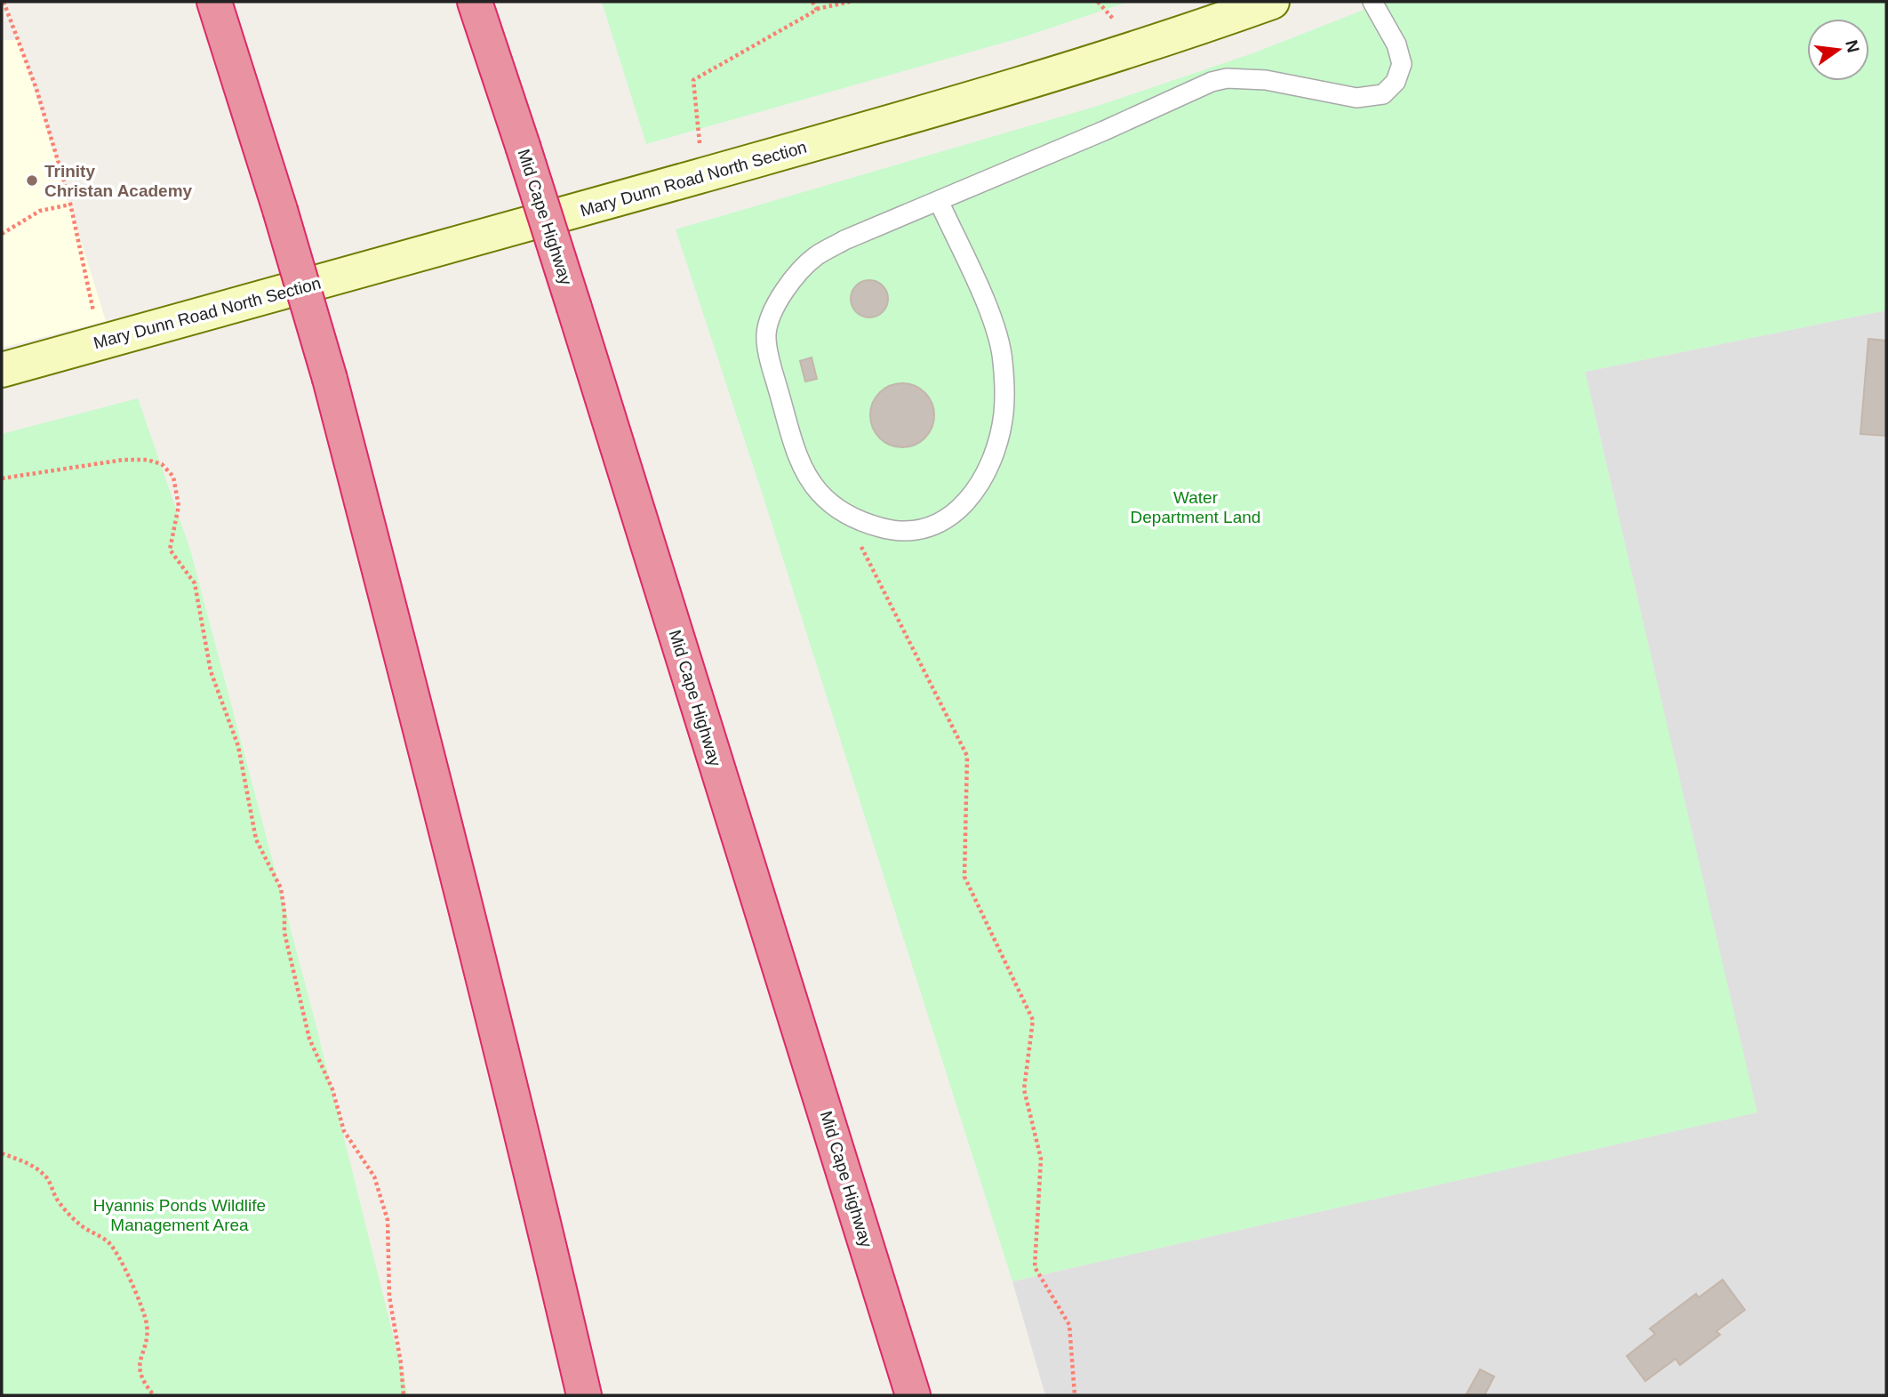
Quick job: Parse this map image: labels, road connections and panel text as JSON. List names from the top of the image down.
{
  "streets": {
    "highway": ["Mid Cape Highway"],
    "street": ["Mary Dunn Road North Section"]
  },
  "parks": ["Water Department Land", "Hyannis Ponds Wildlife Management Area"],
  "places": ["Trinity Christan Academy"],
  "north": "right"
}
